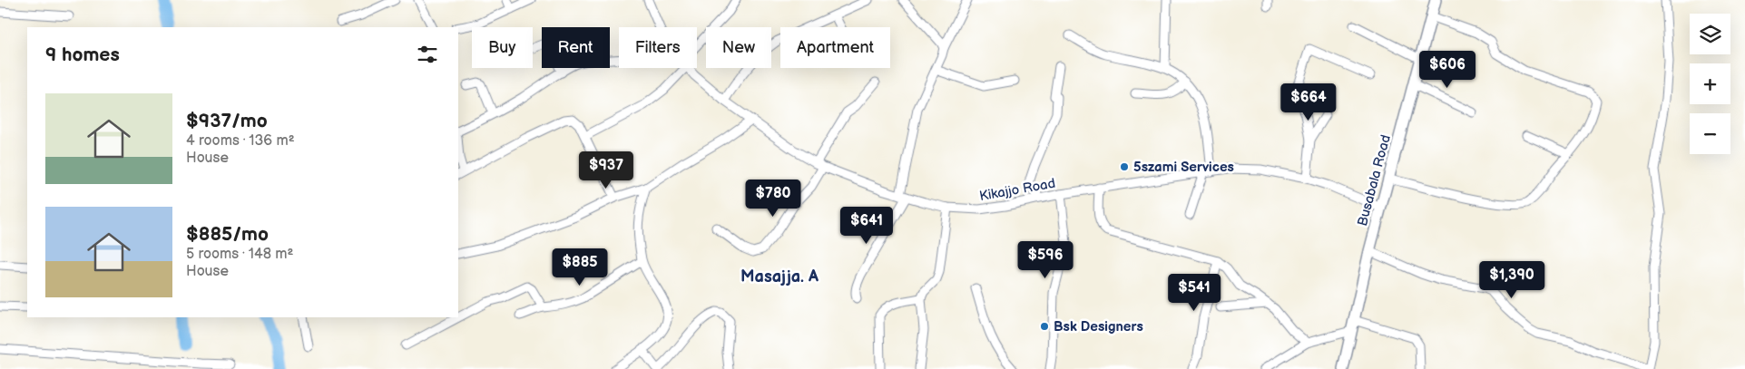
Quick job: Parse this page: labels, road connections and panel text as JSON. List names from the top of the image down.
{
  "streets": {
    "street": ["Busabala Road", "Kikajjo Road"]
  },
  "crossings": [
    ["Busabala Road", "Kikajjo Road"]
  ],
  "districts": ["Masajja. A"],
  "places": ["5szami Services", "Bsk Designers"],
  "page": {
    "map_buttons": ["+", "−"],
    "chip": [
      "Buy",
      "Rent",
      "Filters",
      "New",
      "Apartment"
    ],
    "heading": "9 homes",
    "price": [
      "$606",
      "$664",
      "$937",
      "$780",
      "$641",
      "$596",
      "$885",
      "$1,390",
      "$541"
    ],
    "list": [
      {
        "name": "$937/mo",
        "note": "4 rooms · 136 m² · House"
      },
      {
        "name": "$885/mo",
        "note": "5 rooms · 148 m² · House"
      }
    ]
  }
}
